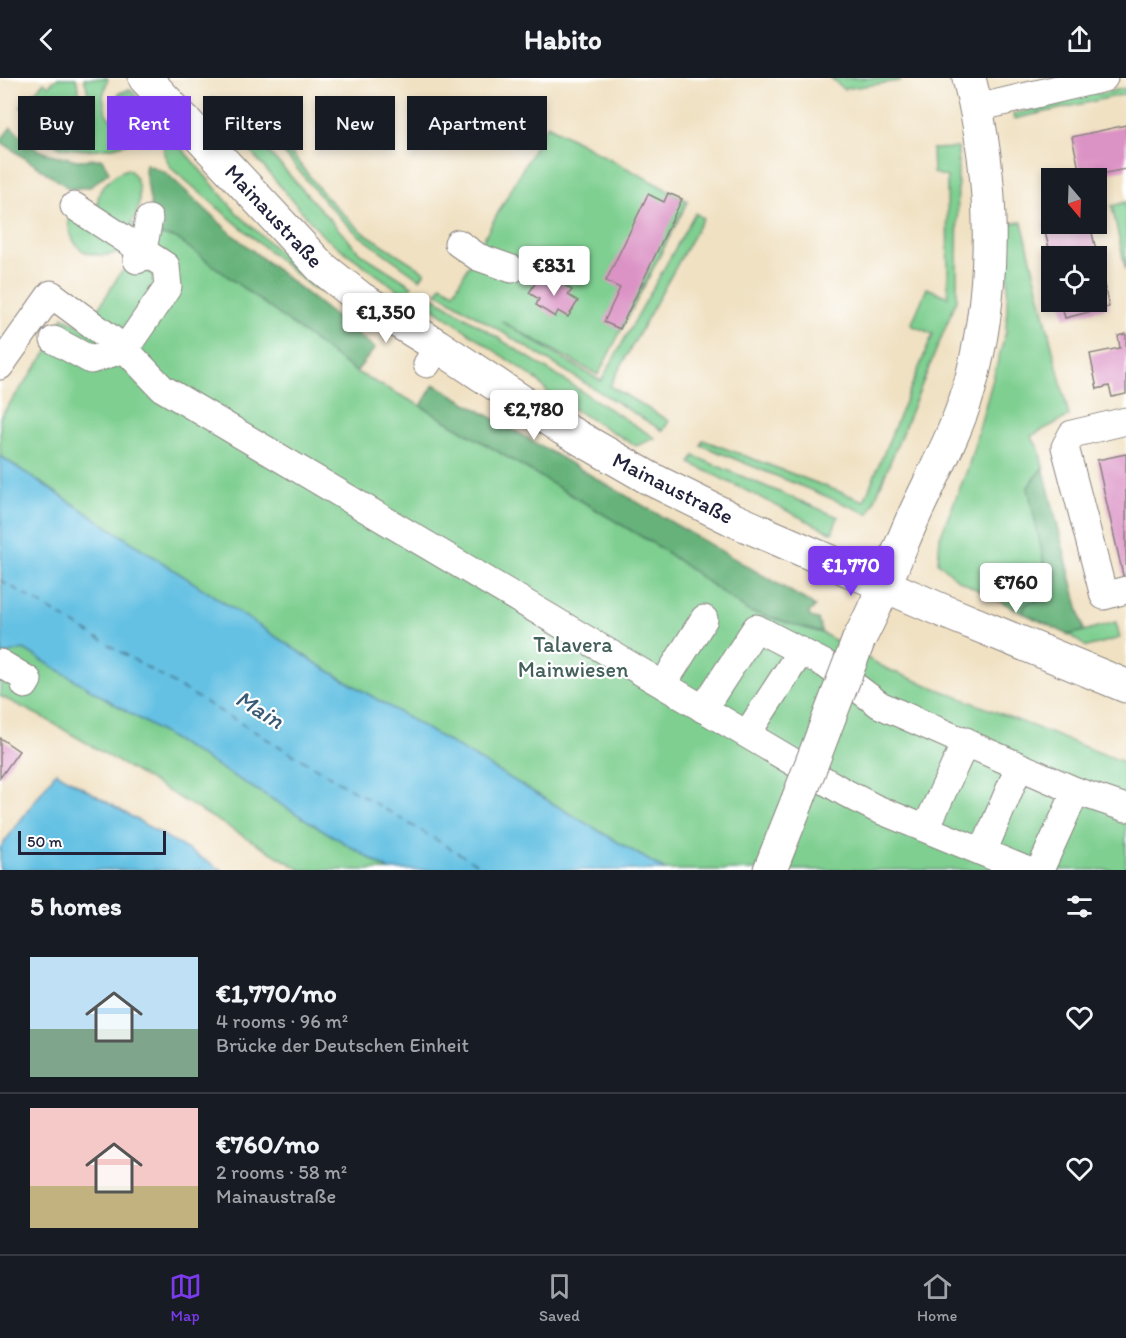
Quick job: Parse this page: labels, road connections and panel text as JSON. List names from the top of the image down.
{
  "streets": {
    "main road": ["Mainaustraße"]
  },
  "water": ["Main"],
  "parks": ["Talavera Mainwiesen"],
  "scale_bar": "50 m",
  "north": "bottom",
  "page": {
    "header": "Habito",
    "chip": [
      "Buy",
      "Rent",
      "Filters",
      "New",
      "Apartment"
    ],
    "price": [
      "€831",
      "€1,350",
      "€2,780",
      "€1,770",
      "€760"
    ],
    "scale": "50 m",
    "heading": "5 homes",
    "list": [
      {
        "name": "€1,770/mo",
        "note": "4 rooms · 96 m² · Brücke der Deutschen Einheit"
      },
      {
        "name": "€760/mo",
        "note": "2 rooms · 58 m² · Mainaustraße"
      }
    ],
    "tabs": ["Map", "Saved", "Home"]
  }
}
